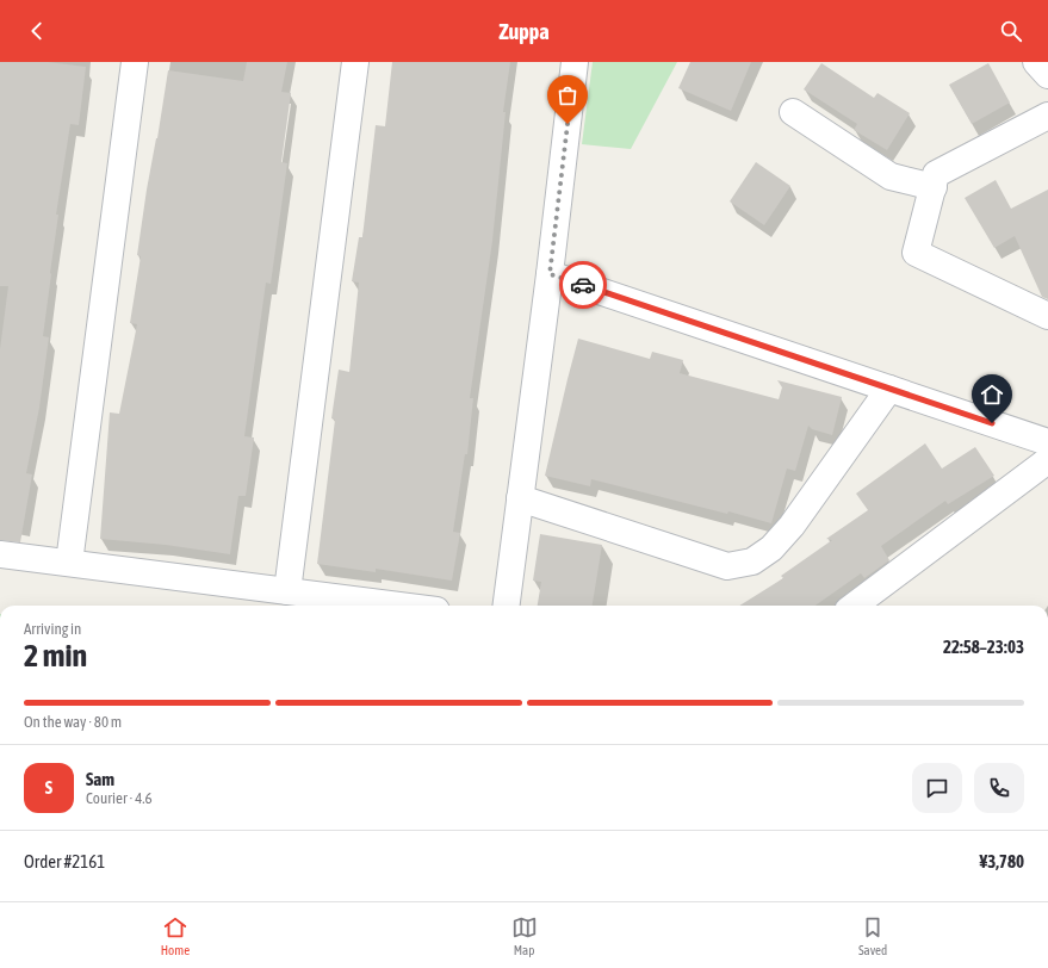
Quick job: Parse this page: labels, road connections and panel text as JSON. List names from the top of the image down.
{
  "page": {
    "header": "Zuppa",
    "heading": ["2 min", "Arriving in", "22:58–23:03"],
    "panel": [
      "Sam",
      "Courier · 4.6",
      "Order #2161",
      "¥3,780"
    ],
    "bar": "On the way · 80 m",
    "round": "S",
    "tabs": ["Home", "Map", "Saved"]
  }
}
